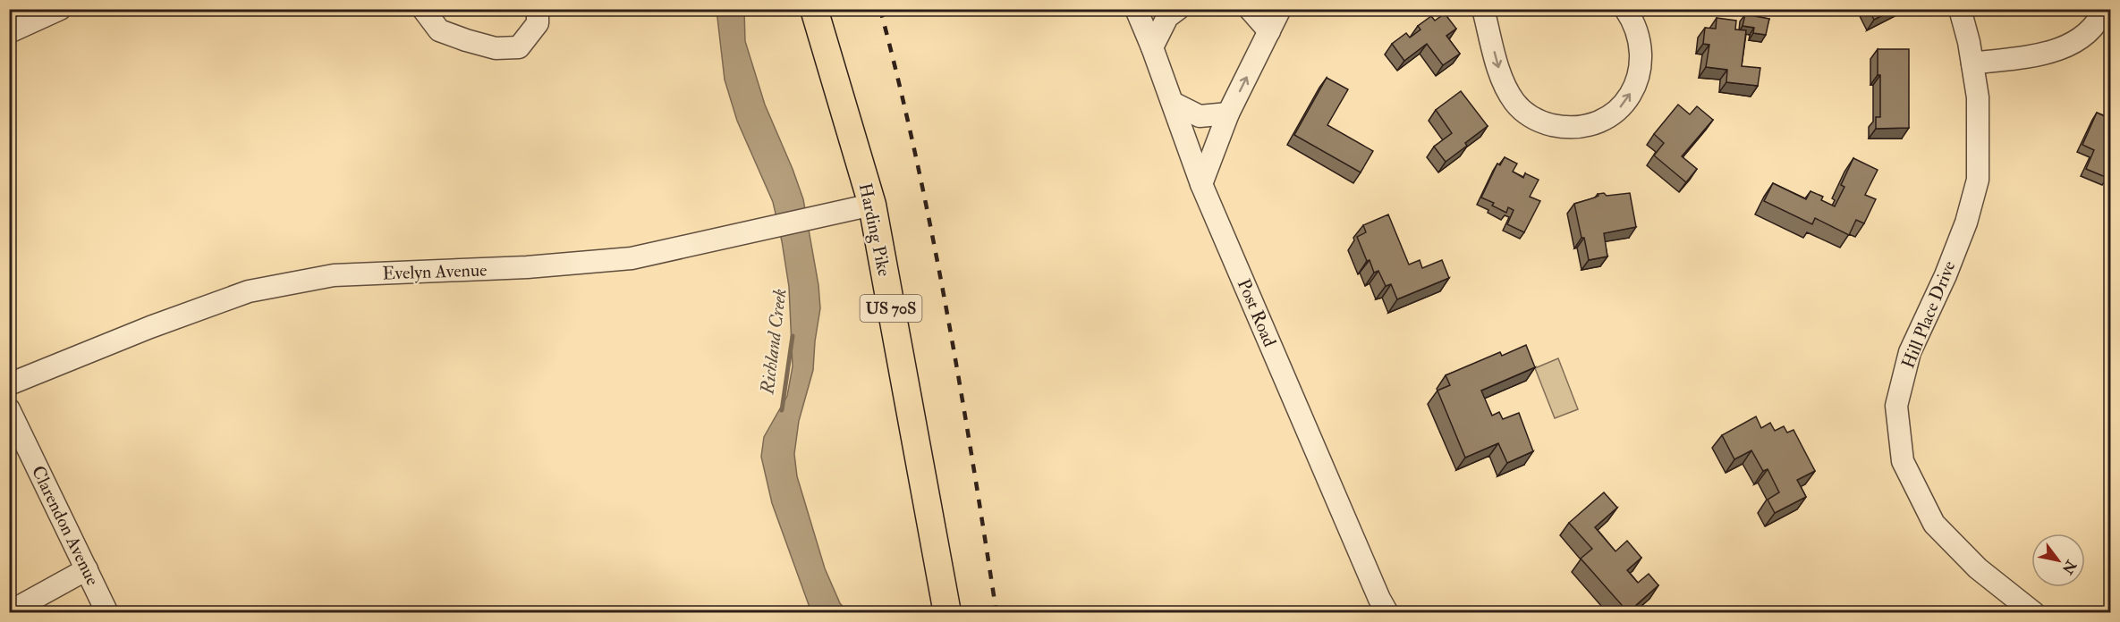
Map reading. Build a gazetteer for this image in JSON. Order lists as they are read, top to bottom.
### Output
{
  "streets": {
    "main road": ["Harding Pike", "US 70S"],
    "street": [
      "Evelyn Avenue",
      "Post Road",
      "Hill Place Drive",
      "Clarendon Avenue"
    ]
  },
  "crossings": [
    ["Harding Pike", "Evelyn Avenue"]
  ],
  "water": ["Richland Creek"],
  "north": "bottom right"
}
